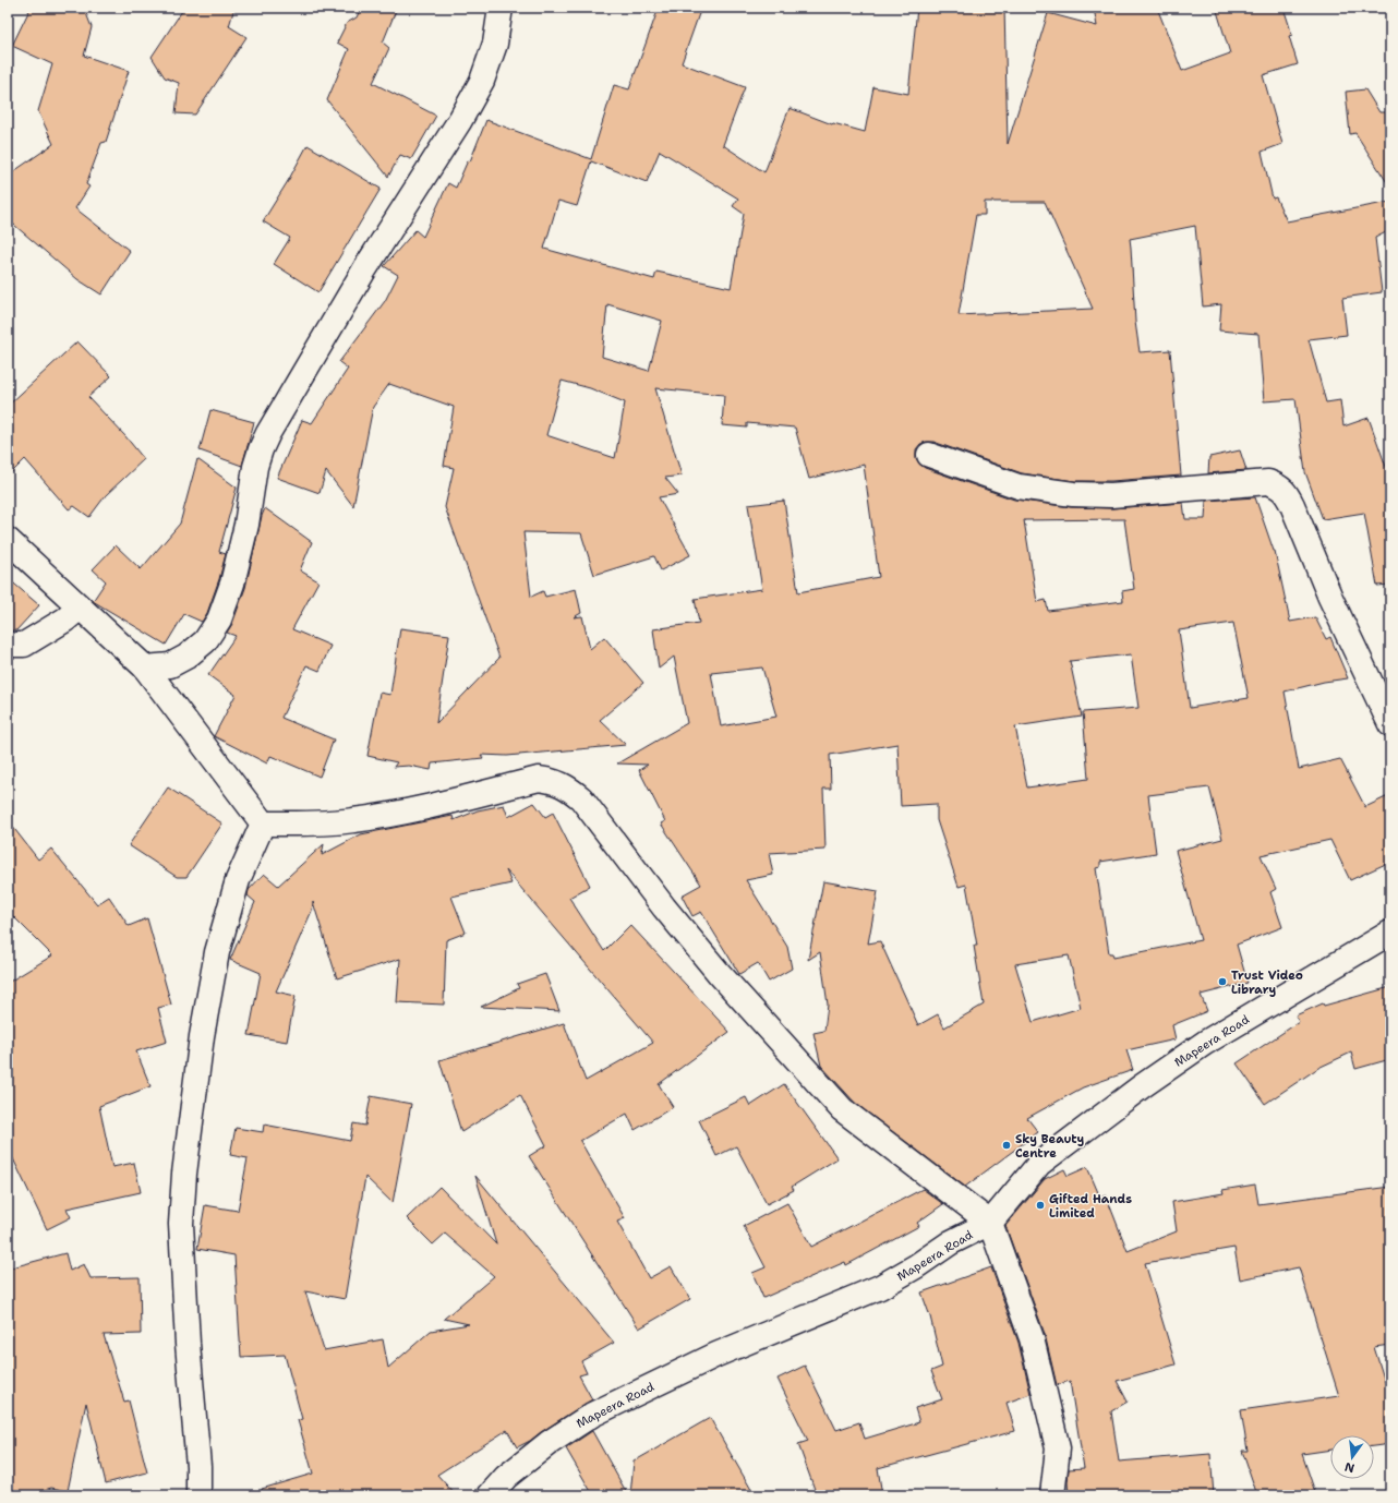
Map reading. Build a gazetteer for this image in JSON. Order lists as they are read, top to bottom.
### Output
{
  "streets": {
    "street": ["Mapeera Road"]
  },
  "places": ["Trust Video Library", "Sky Beauty Centre", "Gifted Hands Limited"],
  "north": "bottom"
}
